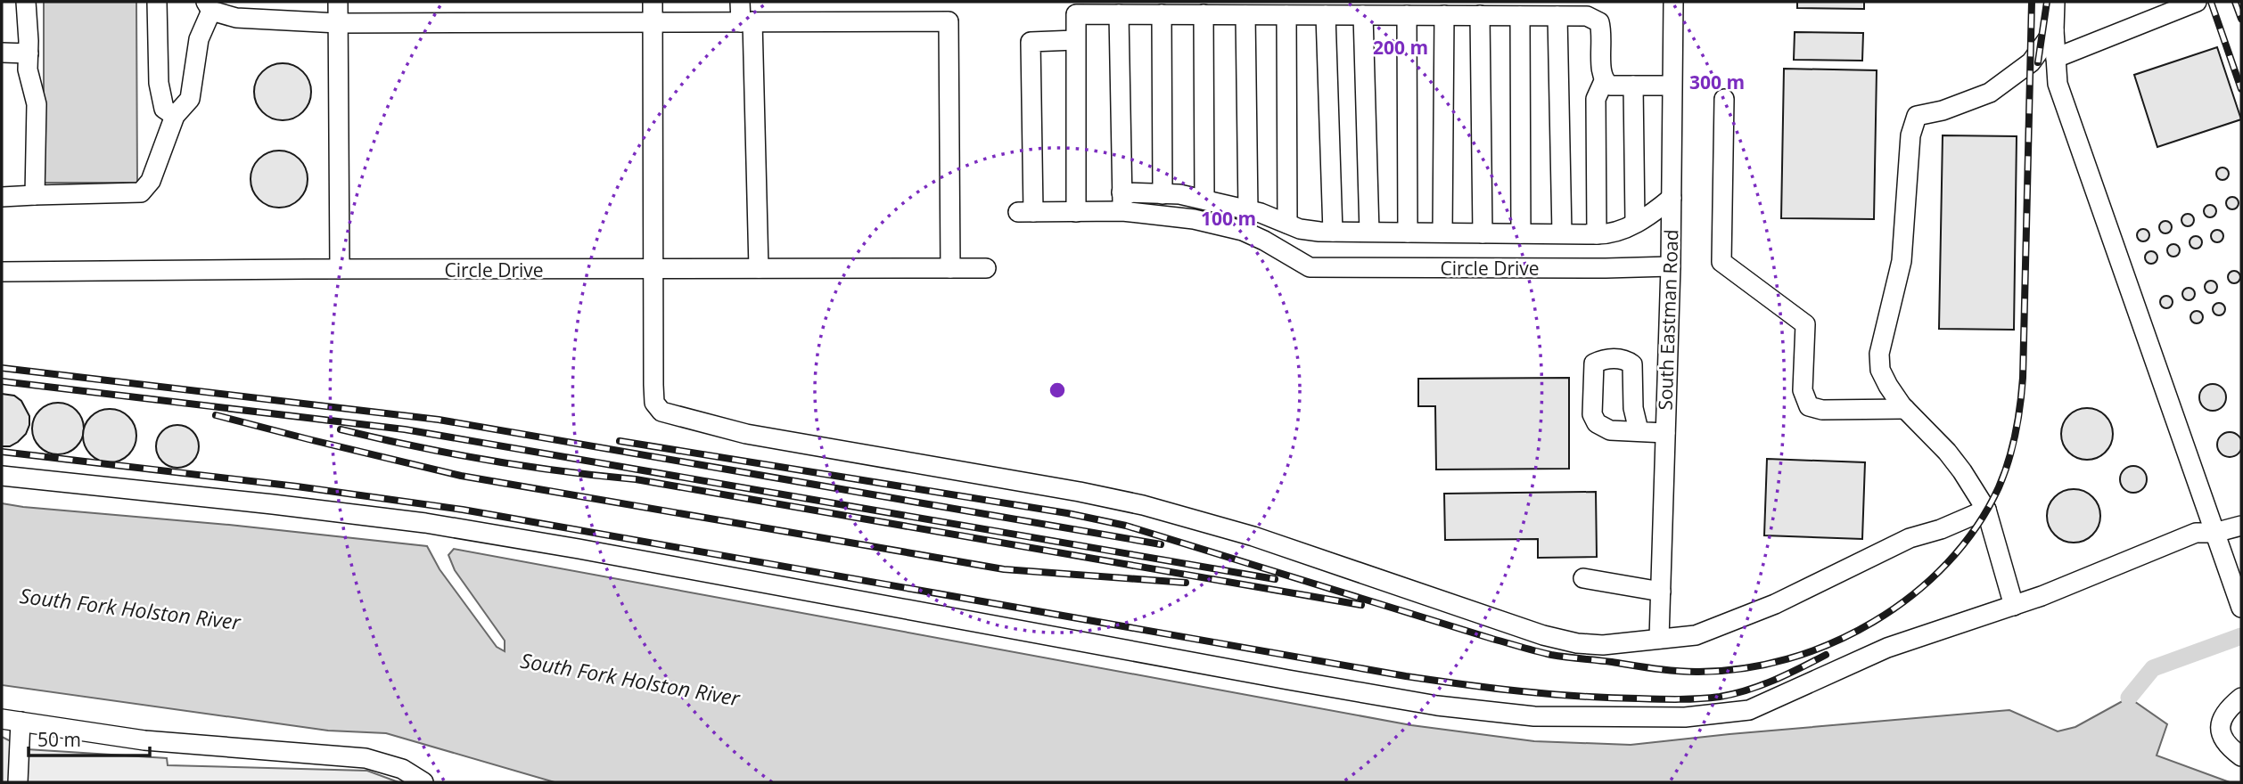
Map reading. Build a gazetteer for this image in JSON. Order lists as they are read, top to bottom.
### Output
{
  "streets": {
    "street": ["Circle Drive", "South Eastman Road"]
  },
  "crossings": [
    ["Circle Drive", "South Eastman Road"]
  ],
  "water": ["South Fork Holston River"],
  "scale_bar": "50 m",
  "rings": ["200 m", "300 m", "100 m"]
}
